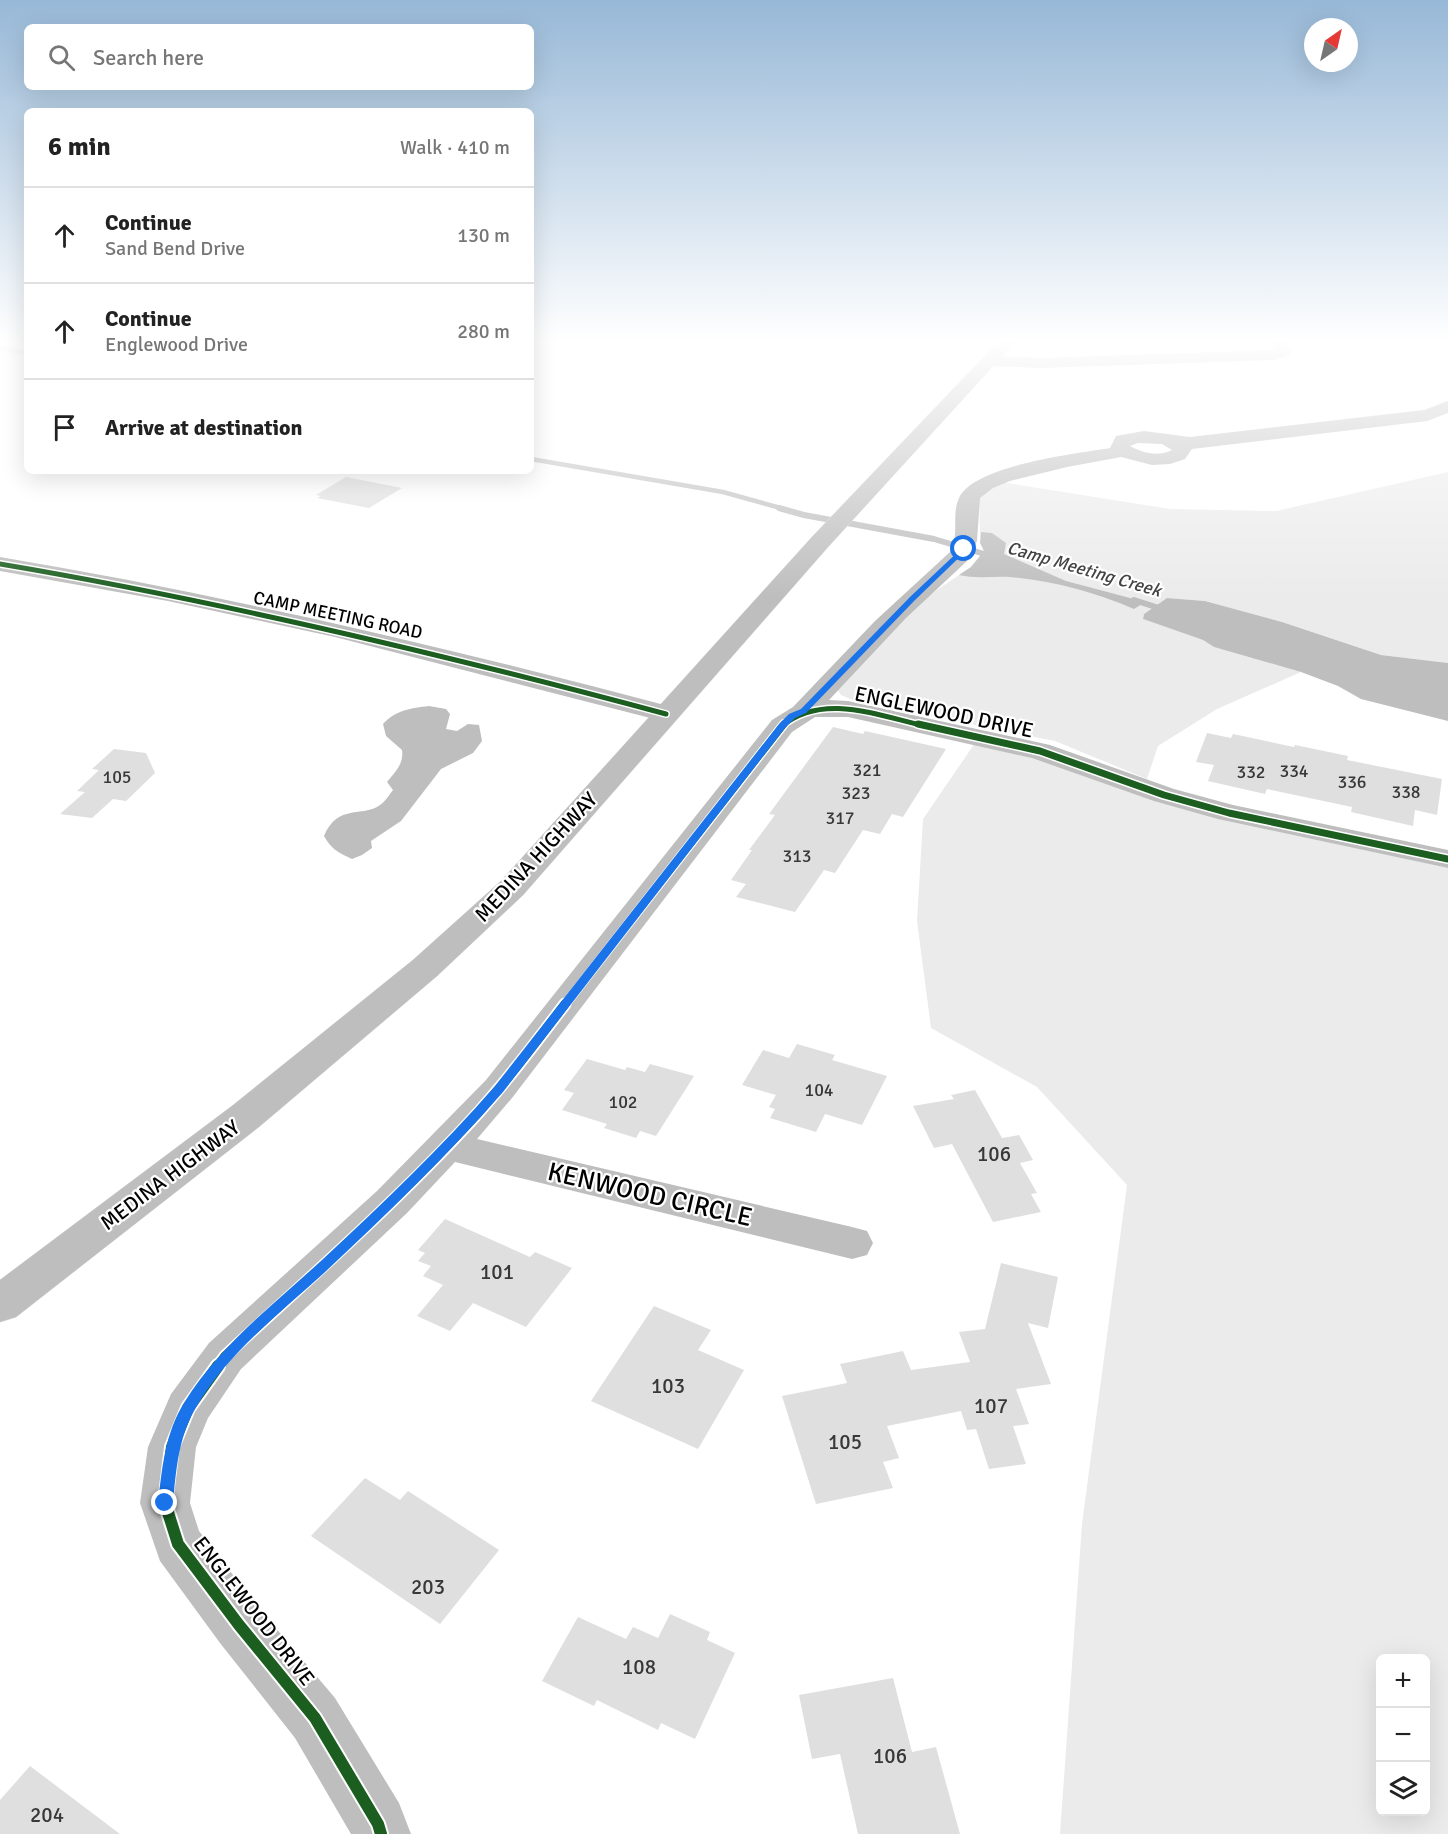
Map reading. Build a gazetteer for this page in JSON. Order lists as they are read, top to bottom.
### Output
{
  "streets": {
    "street": [
      "CAMP MEETING ROAD",
      "ENGLEWOOD DRIVE",
      "MEDINA HIGHWAY",
      "KENWOOD CIRCLE"
    ]
  },
  "crossings": [
    ["CAMP MEETING ROAD", "MEDINA HIGHWAY"],
    ["ENGLEWOOD DRIVE", "KENWOOD CIRCLE"]
  ],
  "water": ["Camp Meeting Creek"],
  "house_numbers": [
    "321",
    "334",
    "332",
    "105",
    "336",
    "338",
    "323",
    "317",
    "313",
    "104",
    "102",
    "106",
    "101",
    "103",
    "107",
    "105",
    "203",
    "108",
    "106",
    "204"
  ],
  "north": "top right",
  "page": {
    "search": "Search here",
    "heading": ["6 min", "Walk · 410 m"],
    "list": [
      ["Continue", "Sand Bend Drive", "130 m"],
      ["Continue", "Englewood Drive", "280 m"],
      "Arrive at destination"
    ],
    "map_buttons": ["+", "−"]
  }
}
